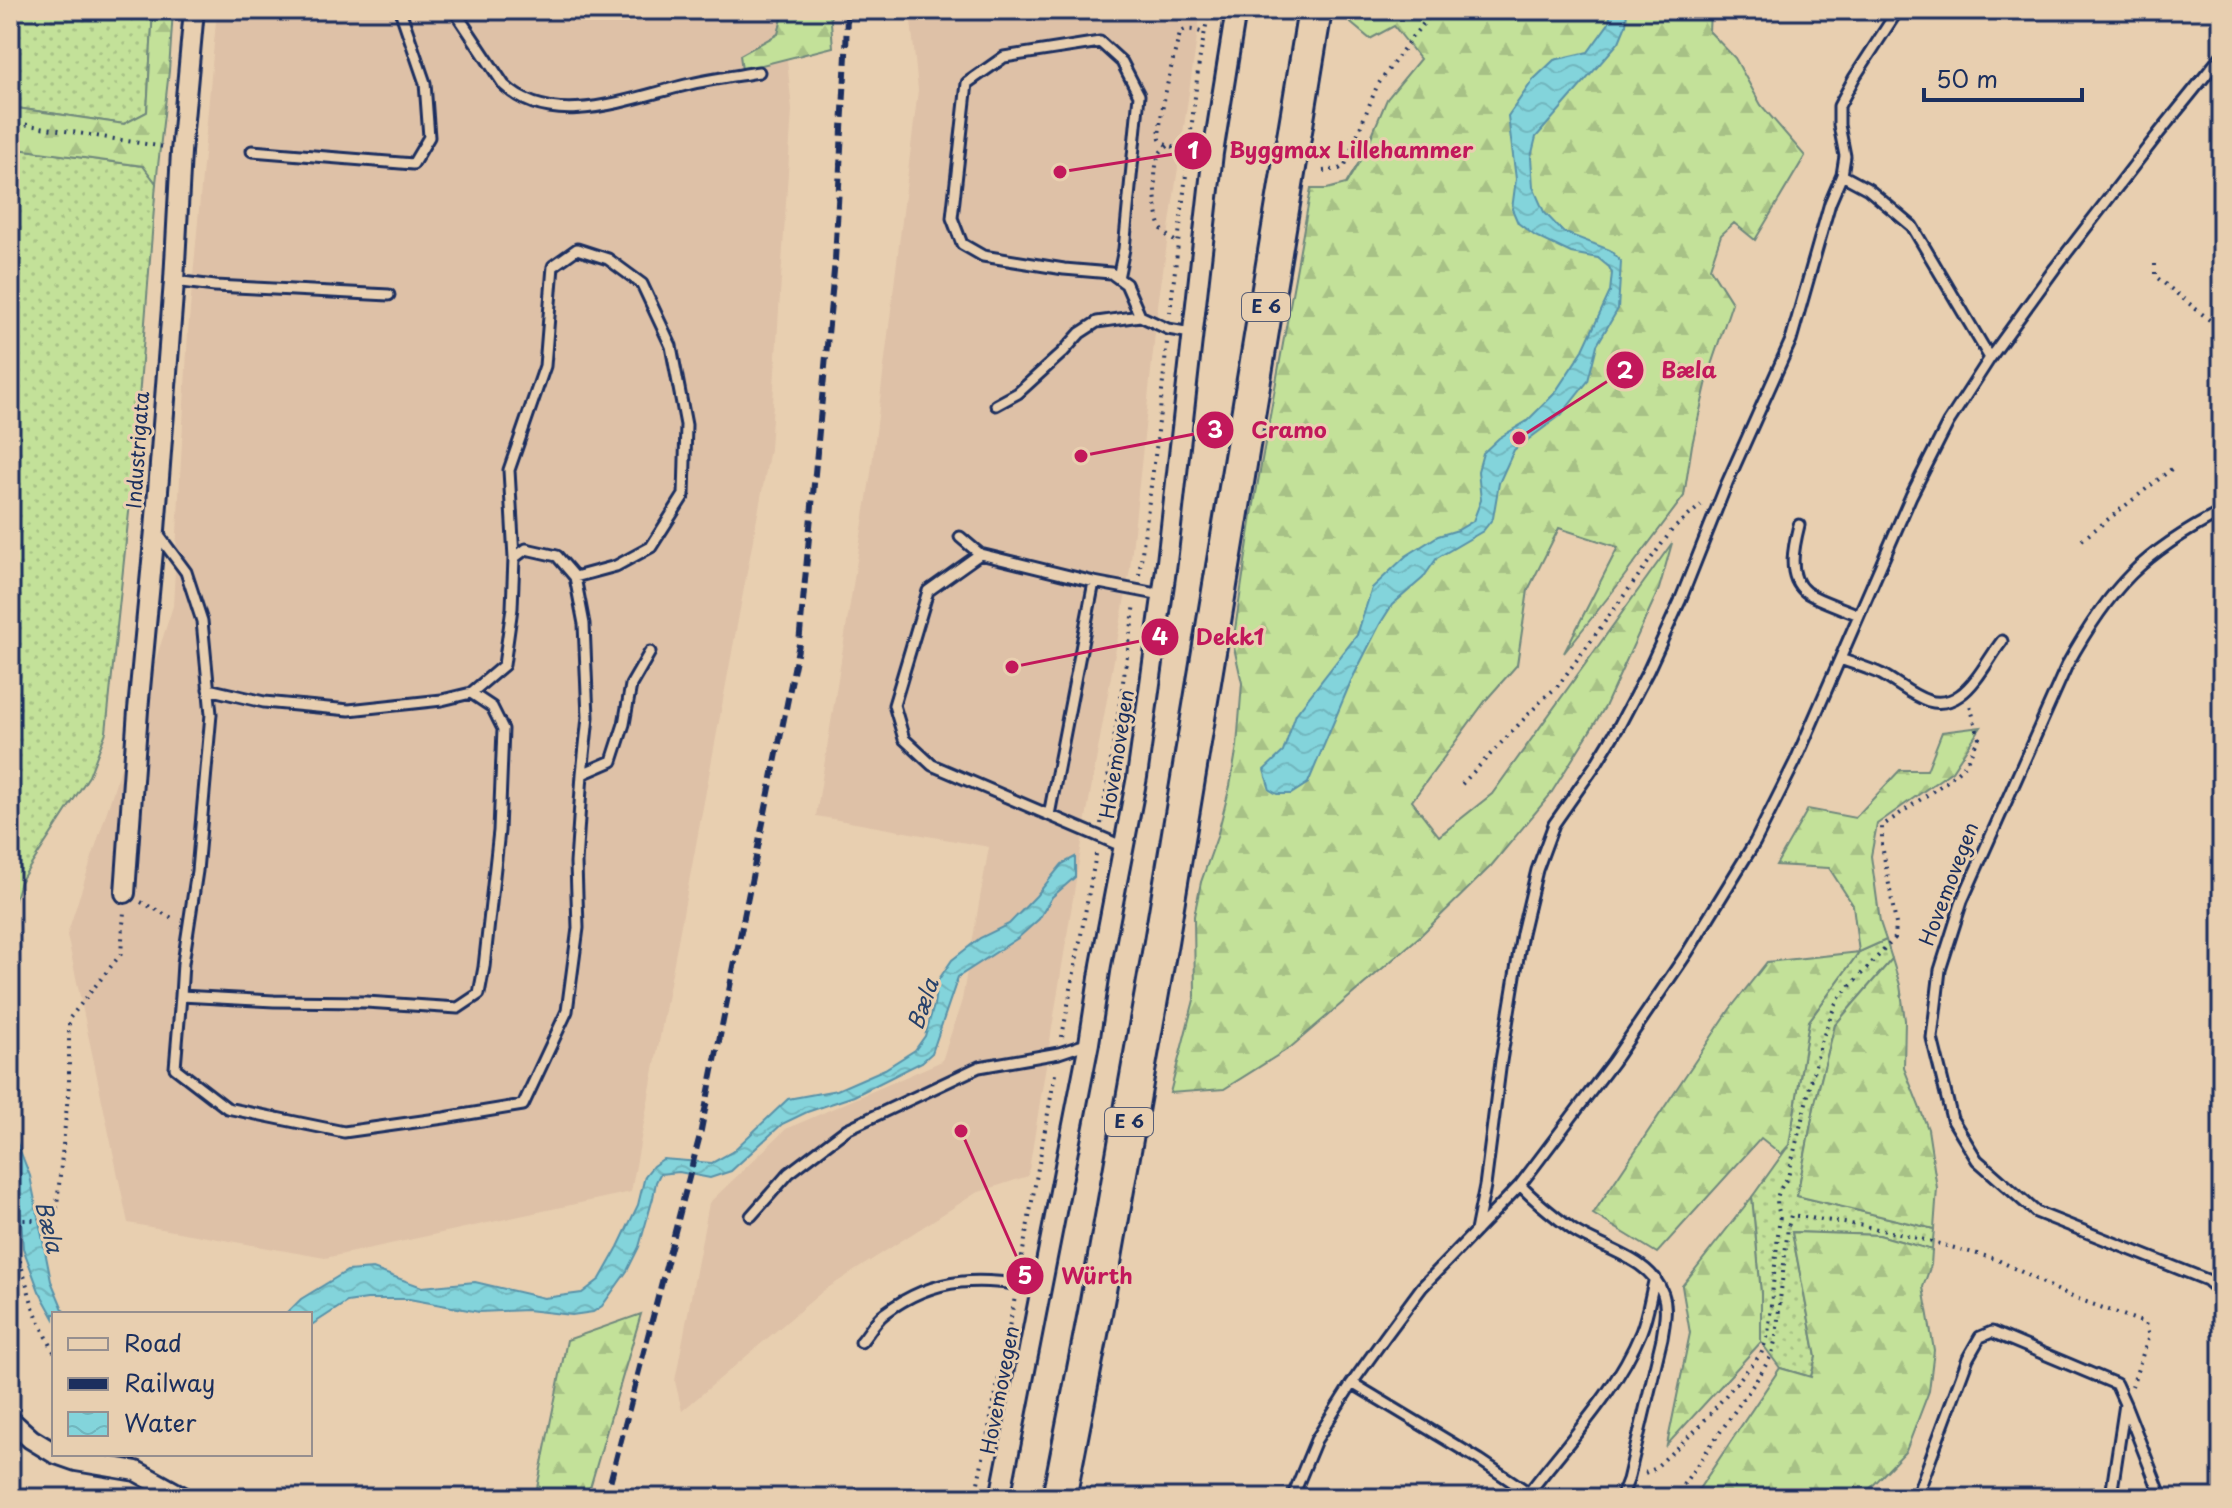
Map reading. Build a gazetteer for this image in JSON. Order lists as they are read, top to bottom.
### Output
{
  "streets": {
    "highway": ["E 6"],
    "street": ["Industrigata", "Hovemovegen"]
  },
  "water": ["Bæla"],
  "places": [
    "Byggmax Lillehammer",
    "Bæla",
    "Cramo",
    "Dekk1",
    "Würth"
  ],
  "legend": ["Road", "Railway", "Water"],
  "scale_bar": "50 m"
}
